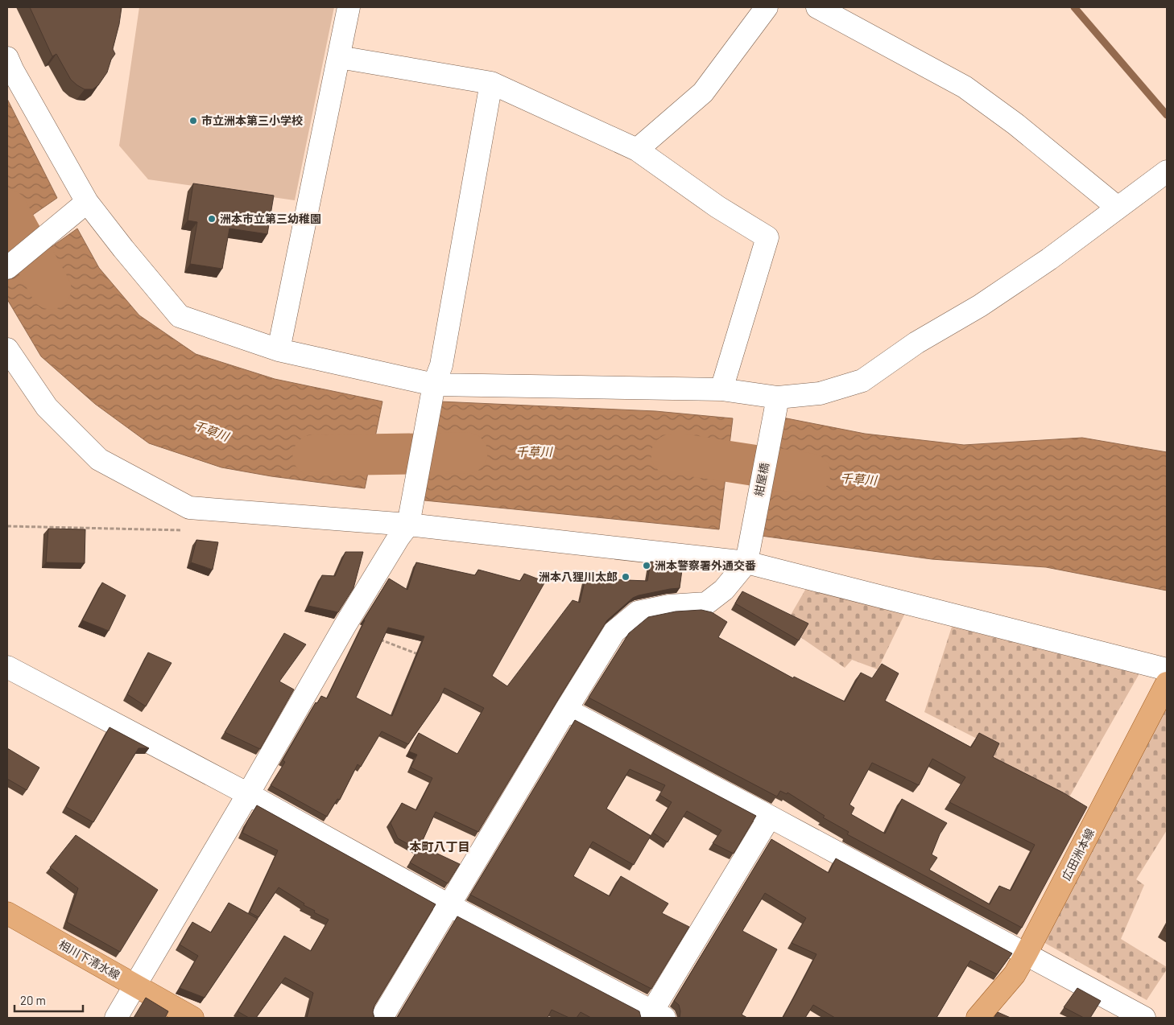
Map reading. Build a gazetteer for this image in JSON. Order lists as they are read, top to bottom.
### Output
{
  "streets": {
    "main road": ["広田洲本線", "相川下清水線"],
    "street": ["紺屋橋"]
  },
  "districts": ["本町八丁目"],
  "water": ["千草川"],
  "places": [
    "市立洲本第三小学校",
    "洲本市立第三幼稚園",
    "洲本警察署外通交番",
    "洲本八狸川太郎"
  ],
  "scale_bar": "20 m"
}
